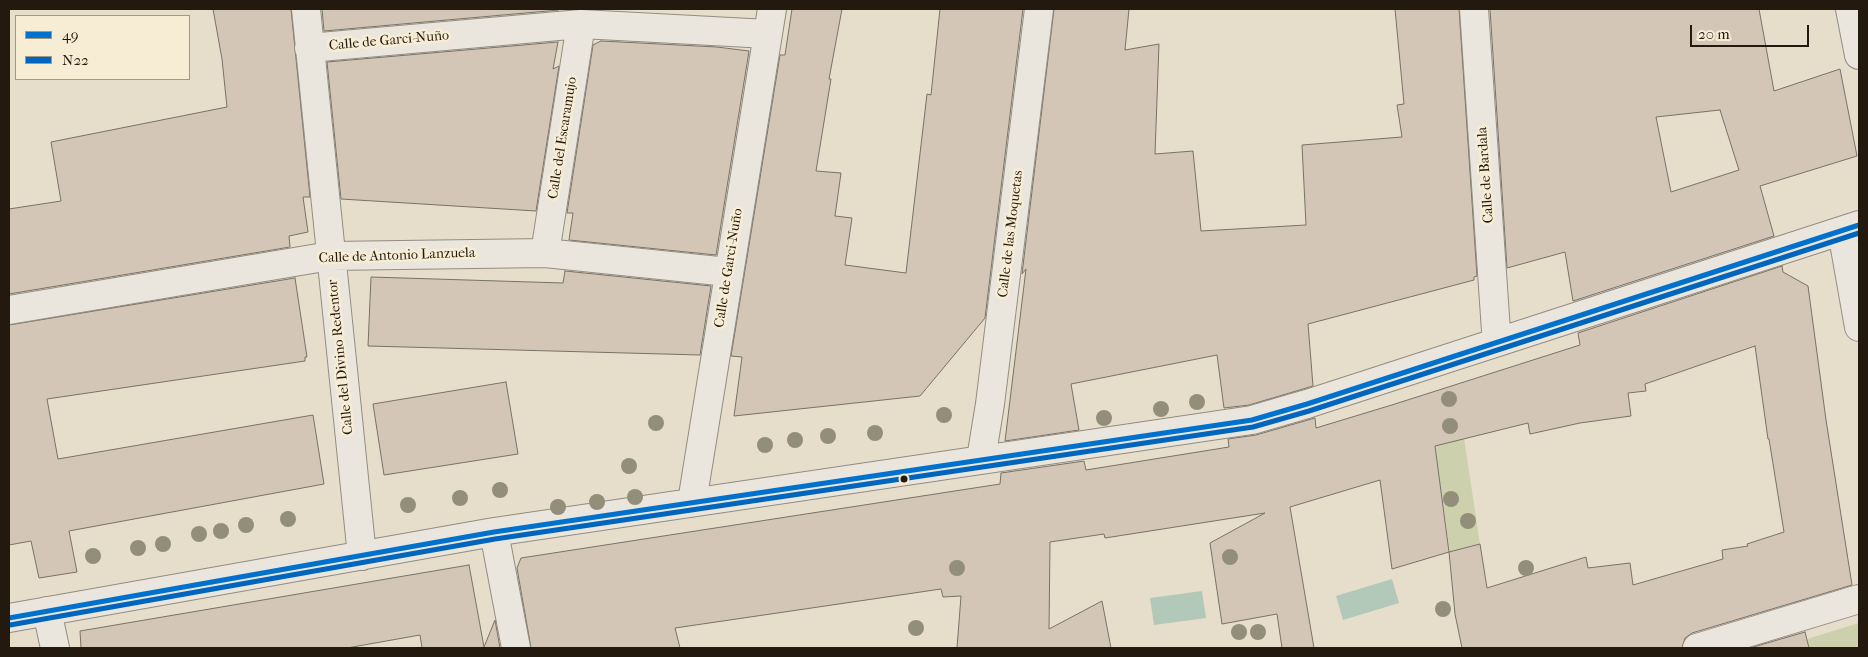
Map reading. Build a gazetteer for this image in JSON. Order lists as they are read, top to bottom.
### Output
{
  "streets": {
    "street": [
      "Calle de Garci-Nuño",
      "Calle del Escaramujo",
      "Calle de Bardala",
      "Calle de las Moquetas",
      "Calle de Antonio Lanzuela",
      "Calle del Divino Redentor"
    ]
  },
  "crossings": [
    ["Calle de Garci-Nuño", "Calle del Escaramujo"],
    ["Calle de Garci-Nuño", "Calle de Antonio Lanzuela"],
    ["Calle de Garci-Nuño", "Calle del Divino Redentor"],
    ["Calle del Escaramujo", "Calle de Antonio Lanzuela"],
    ["Calle de Antonio Lanzuela", "Calle del Divino Redentor"]
  ],
  "lines": ["transit line 49", "transit line N22"],
  "legend": ["49", "N22"],
  "scale_bar": "20 m"
}
